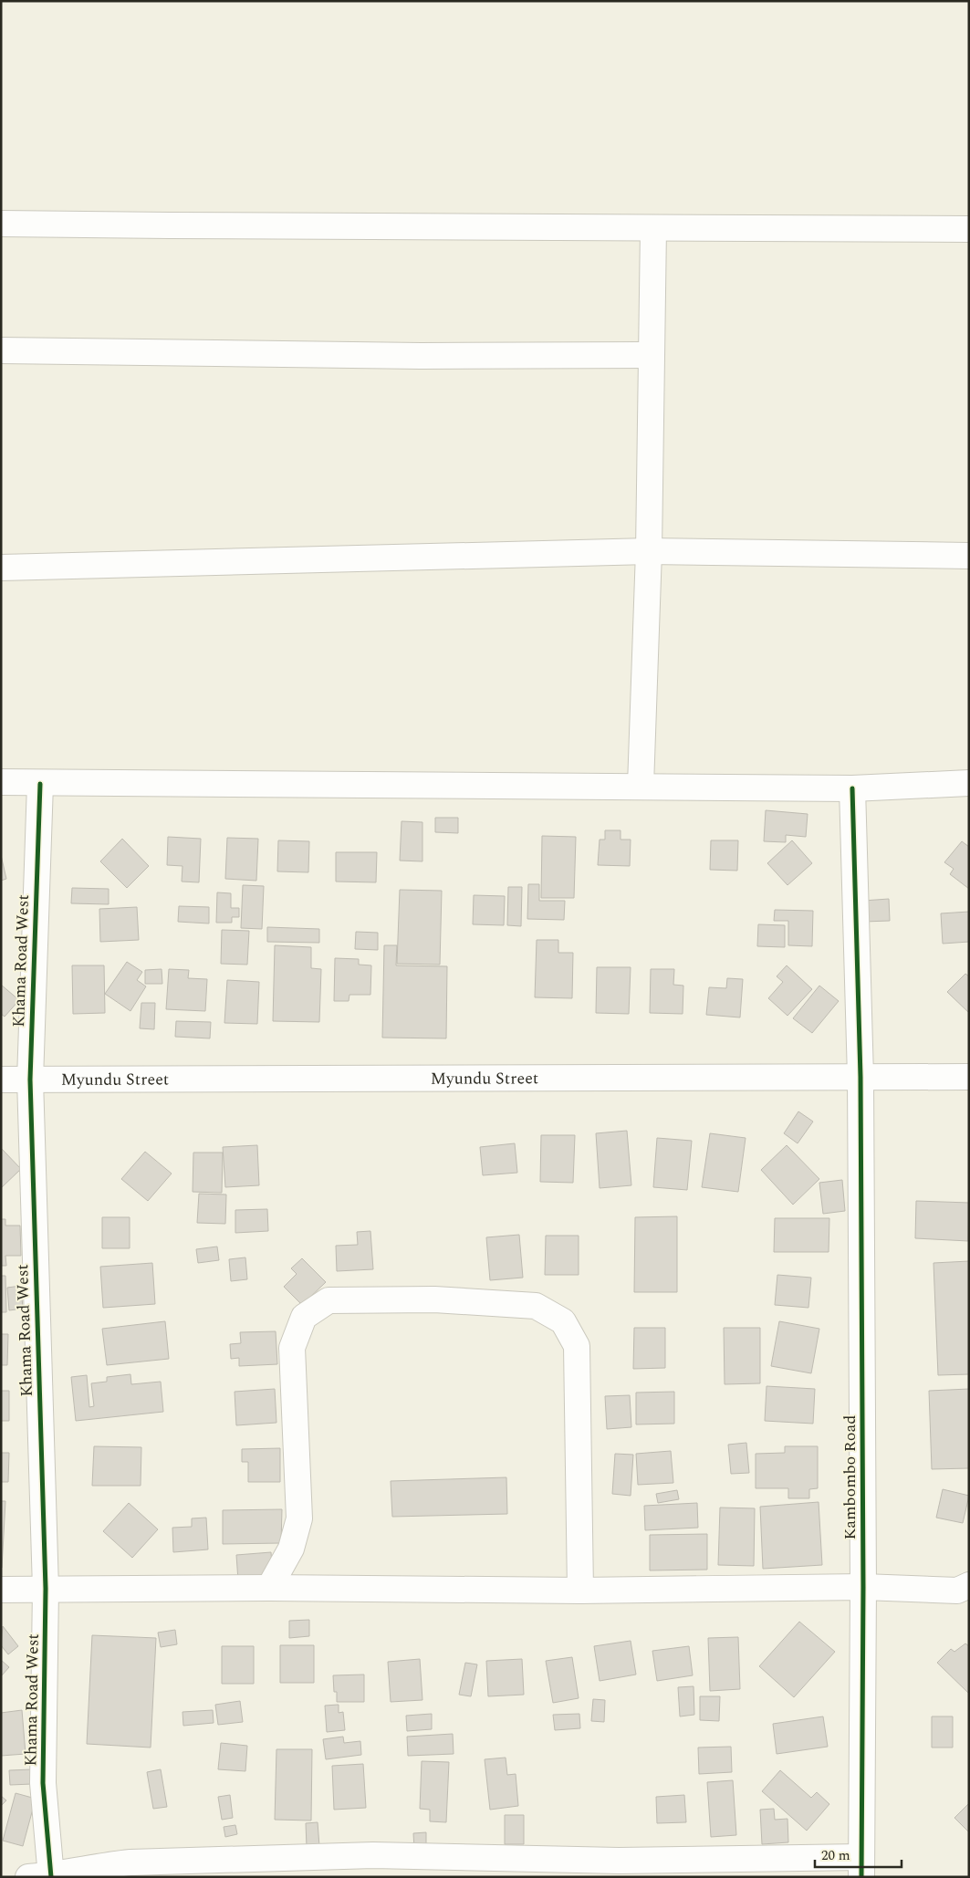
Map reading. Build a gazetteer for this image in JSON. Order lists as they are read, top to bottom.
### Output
{
  "streets": {
    "street": ["Khama Road West", "Myundu Street", "Kambombo Road"]
  },
  "crossings": [
    ["Khama Road West", "Myundu Street"],
    ["Myundu Street", "Kambombo Road"]
  ],
  "scale_bar": "20 m"
}
